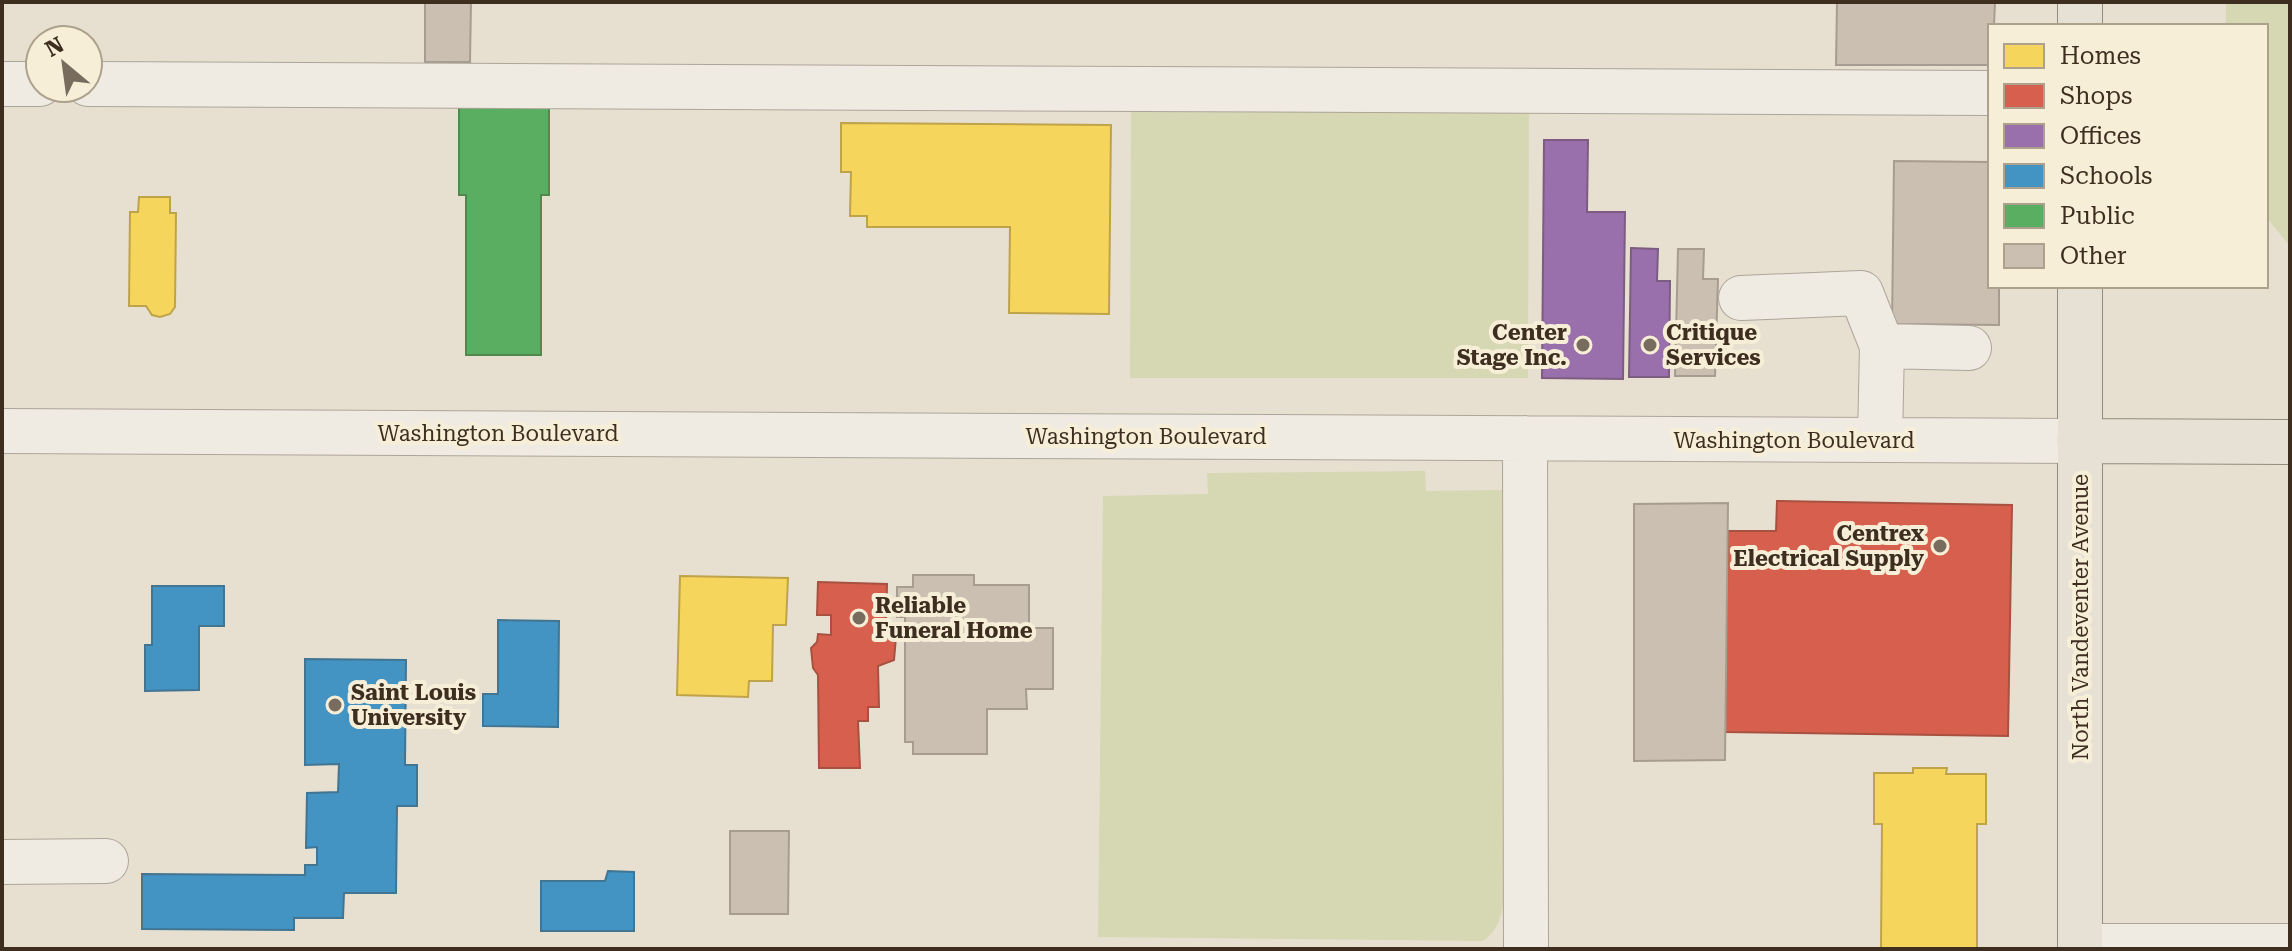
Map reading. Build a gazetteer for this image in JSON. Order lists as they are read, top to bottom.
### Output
{
  "streets": {
    "main road": ["Washington Boulevard", "North Vandeventer Avenue"]
  },
  "crossings": [
    ["Washington Boulevard", "North Vandeventer Avenue"]
  ],
  "places": [
    "Center Stage Inc.",
    "Critique Services",
    "Centrex Electrical Supply",
    "Reliable Funeral Home",
    "Saint Louis University"
  ],
  "legend": [
    "Homes",
    "Shops",
    "Offices",
    "Schools",
    "Public",
    "Other"
  ],
  "north": "top left"
}
